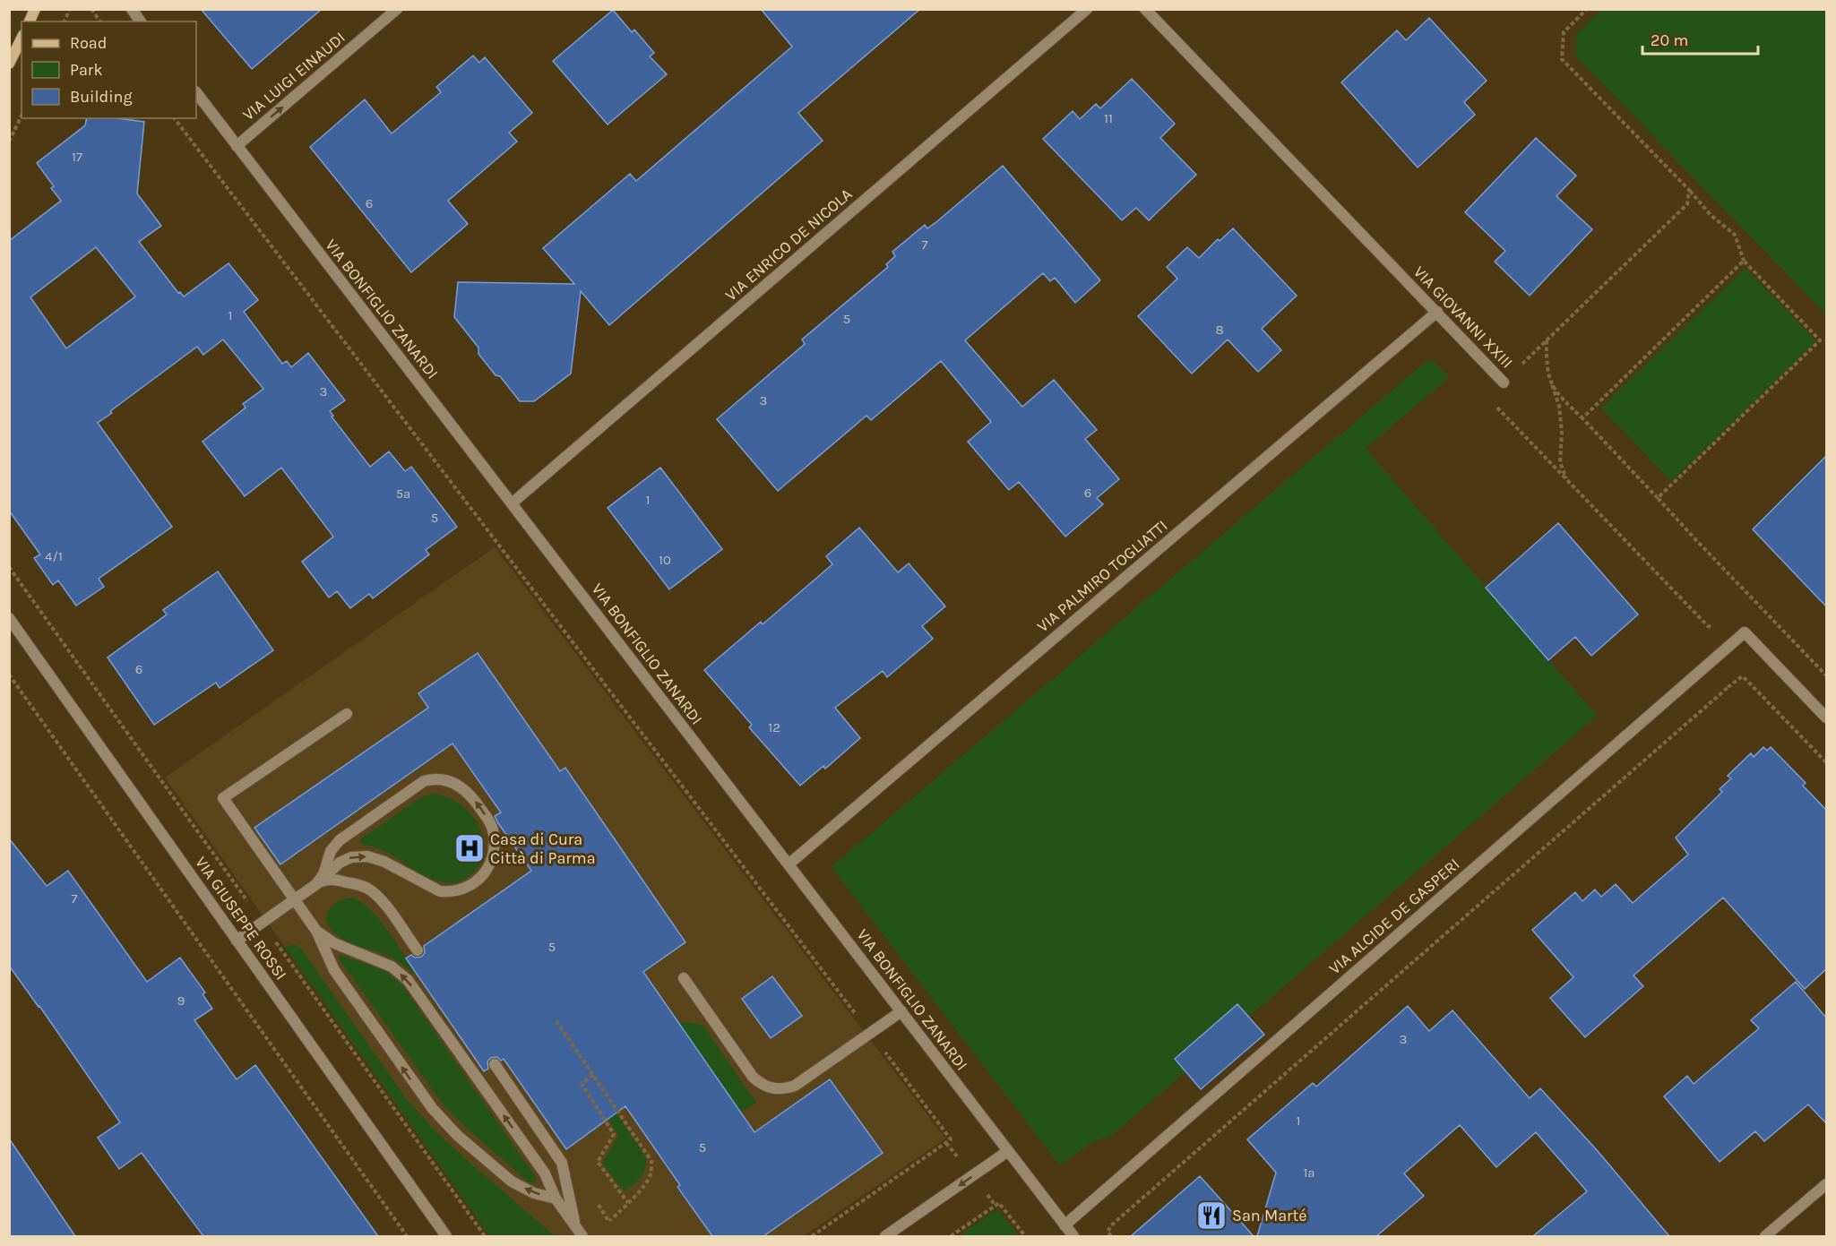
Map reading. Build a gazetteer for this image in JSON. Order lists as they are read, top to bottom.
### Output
{
  "streets": {
    "street": [
      "VIA LUIGI EINAUDI",
      "VIA ENRICO DE NICOLA",
      "VIA BONFIGLIO ZANARDI",
      "VIA GIOVANNI XXIII",
      "VIA PALMIRO TOGLIATTI",
      "VIA ALCIDE DE GASPERI",
      "VIA GIUSEPPE ROSSI"
    ]
  },
  "crossings": [
    ["VIA LUIGI EINAUDI", "VIA BONFIGLIO ZANARDI"],
    ["VIA ENRICO DE NICOLA", "VIA BONFIGLIO ZANARDI"],
    ["VIA BONFIGLIO ZANARDI", "VIA PALMIRO TOGLIATTI"],
    ["VIA BONFIGLIO ZANARDI", "VIA ALCIDE DE GASPERI"],
    ["VIA GIOVANNI XXIII", "VIA PALMIRO TOGLIATTI"]
  ],
  "one_way": ["VIA LUIGI EINAUDI"],
  "places": {
    "hospital": ["Casa di Cura Città di Parma"],
    "restaurant": ["San Marté"]
  },
  "house_numbers": [
    "11",
    "17",
    "6",
    "7",
    "1",
    "5",
    "8",
    "3",
    "3",
    "6",
    "5a",
    "1",
    "5",
    "4/1",
    "10",
    "6",
    "12",
    "7",
    "5",
    "9",
    "3",
    "1",
    "5",
    "1a"
  ],
  "legend": ["Road", "Park", "Building"],
  "scale_bar": "20 m"
}
